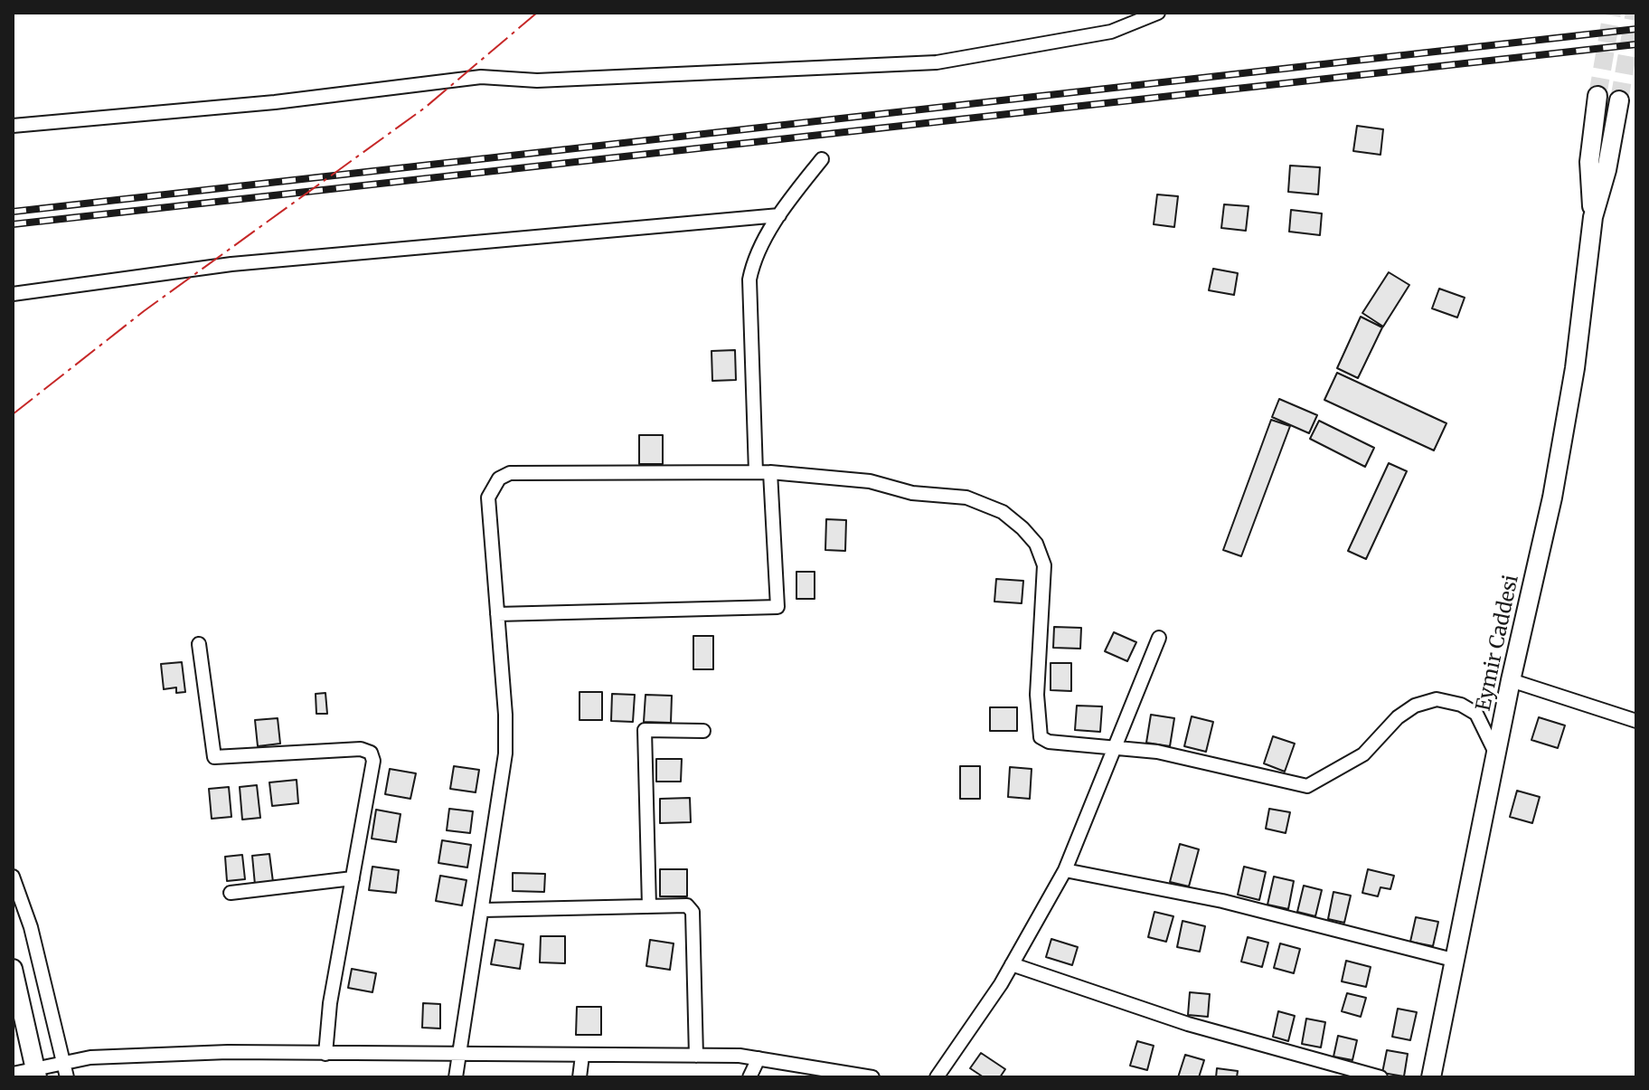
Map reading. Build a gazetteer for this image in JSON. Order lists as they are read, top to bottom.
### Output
{
  "streets": {
    "main road": ["Eymir Caddesi"]
  }
}
